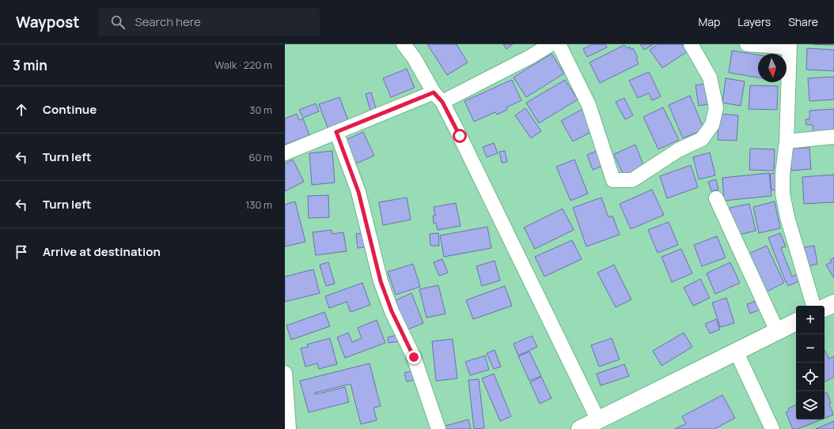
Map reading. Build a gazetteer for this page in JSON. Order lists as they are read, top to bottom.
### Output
{
  "north": "bottom",
  "page": {
    "header": "Waypost",
    "search": "Search here",
    "nav": ["Map", "Layers", "Share"],
    "heading": ["3 min", "Walk · 220 m"],
    "list": [
      ["Continue", "30 m"],
      ["Turn left", "60 m"],
      ["Turn left", "130 m"],
      "Arrive at destination"
    ],
    "map_buttons": ["+", "−"]
  }
}
